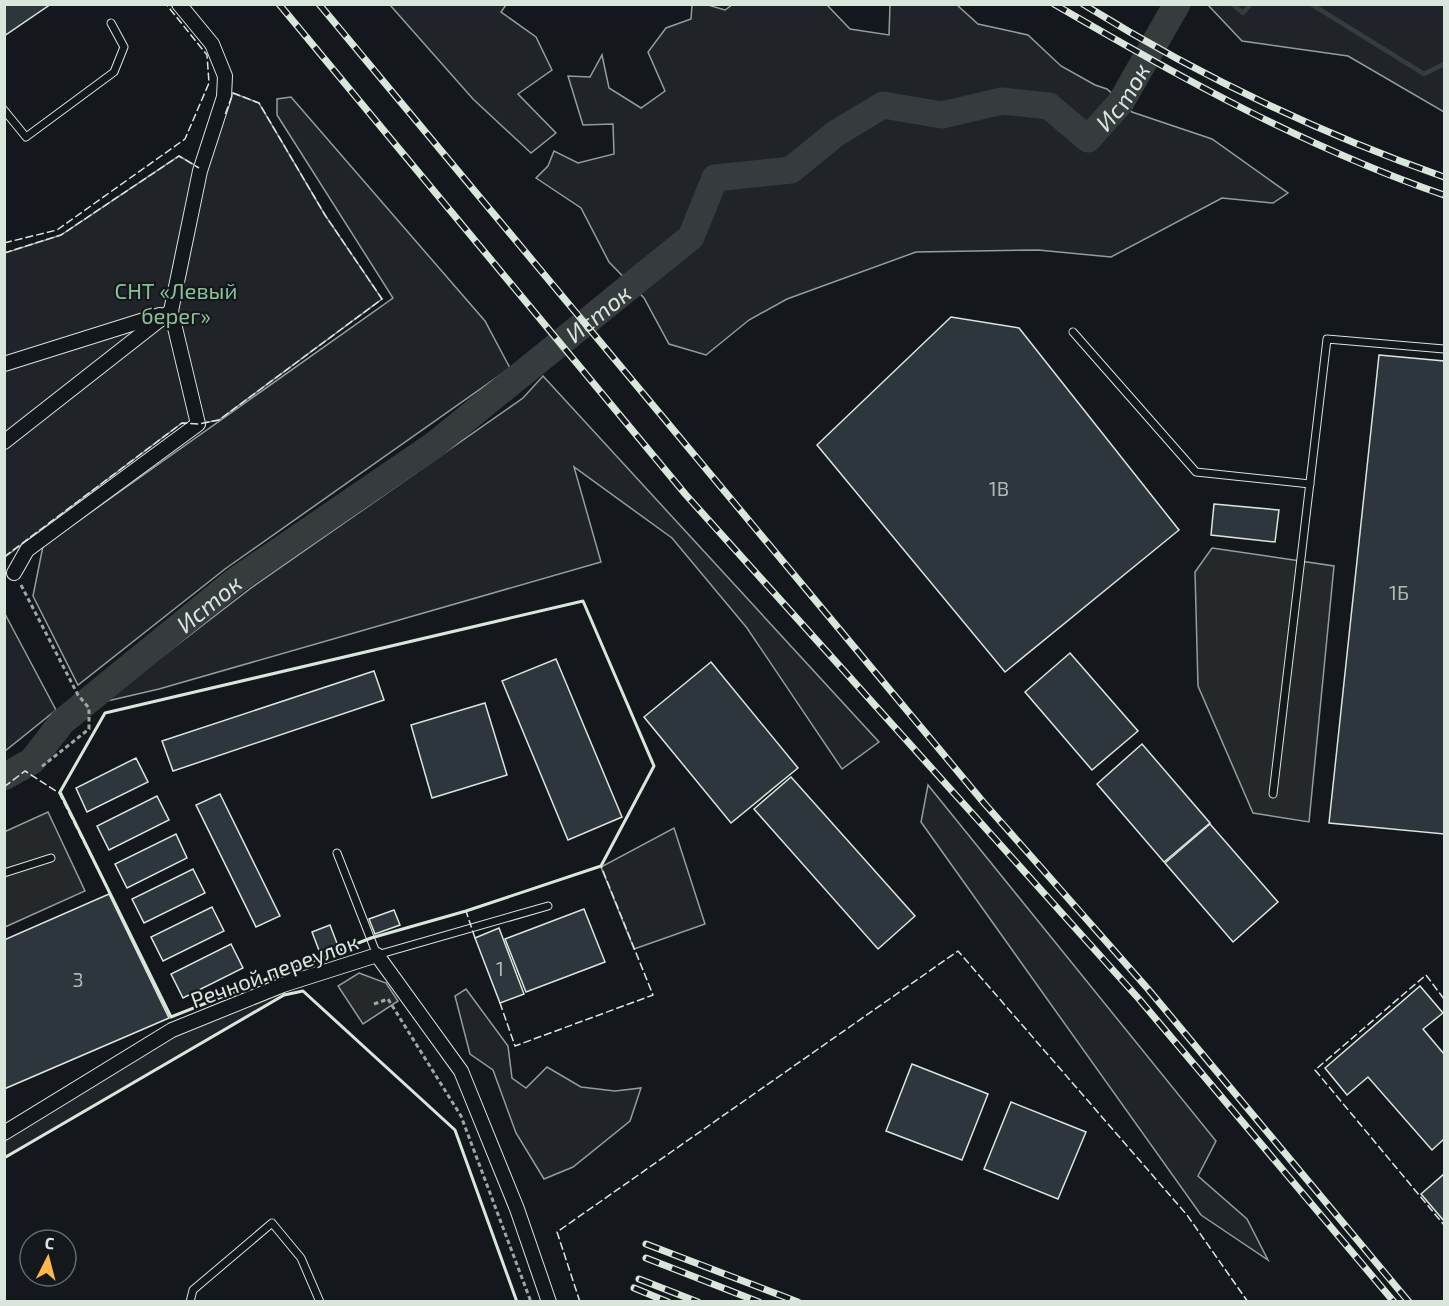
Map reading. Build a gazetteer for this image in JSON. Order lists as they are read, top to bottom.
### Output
{
  "streets": {
    "street": ["Речной переулок"]
  },
  "water": ["Исток"],
  "parks": ["СНТ «Левый берег»"],
  "house_numbers": [
    "1В",
    "1Б",
    "1",
    "3"
  ],
  "north": "top"
}
